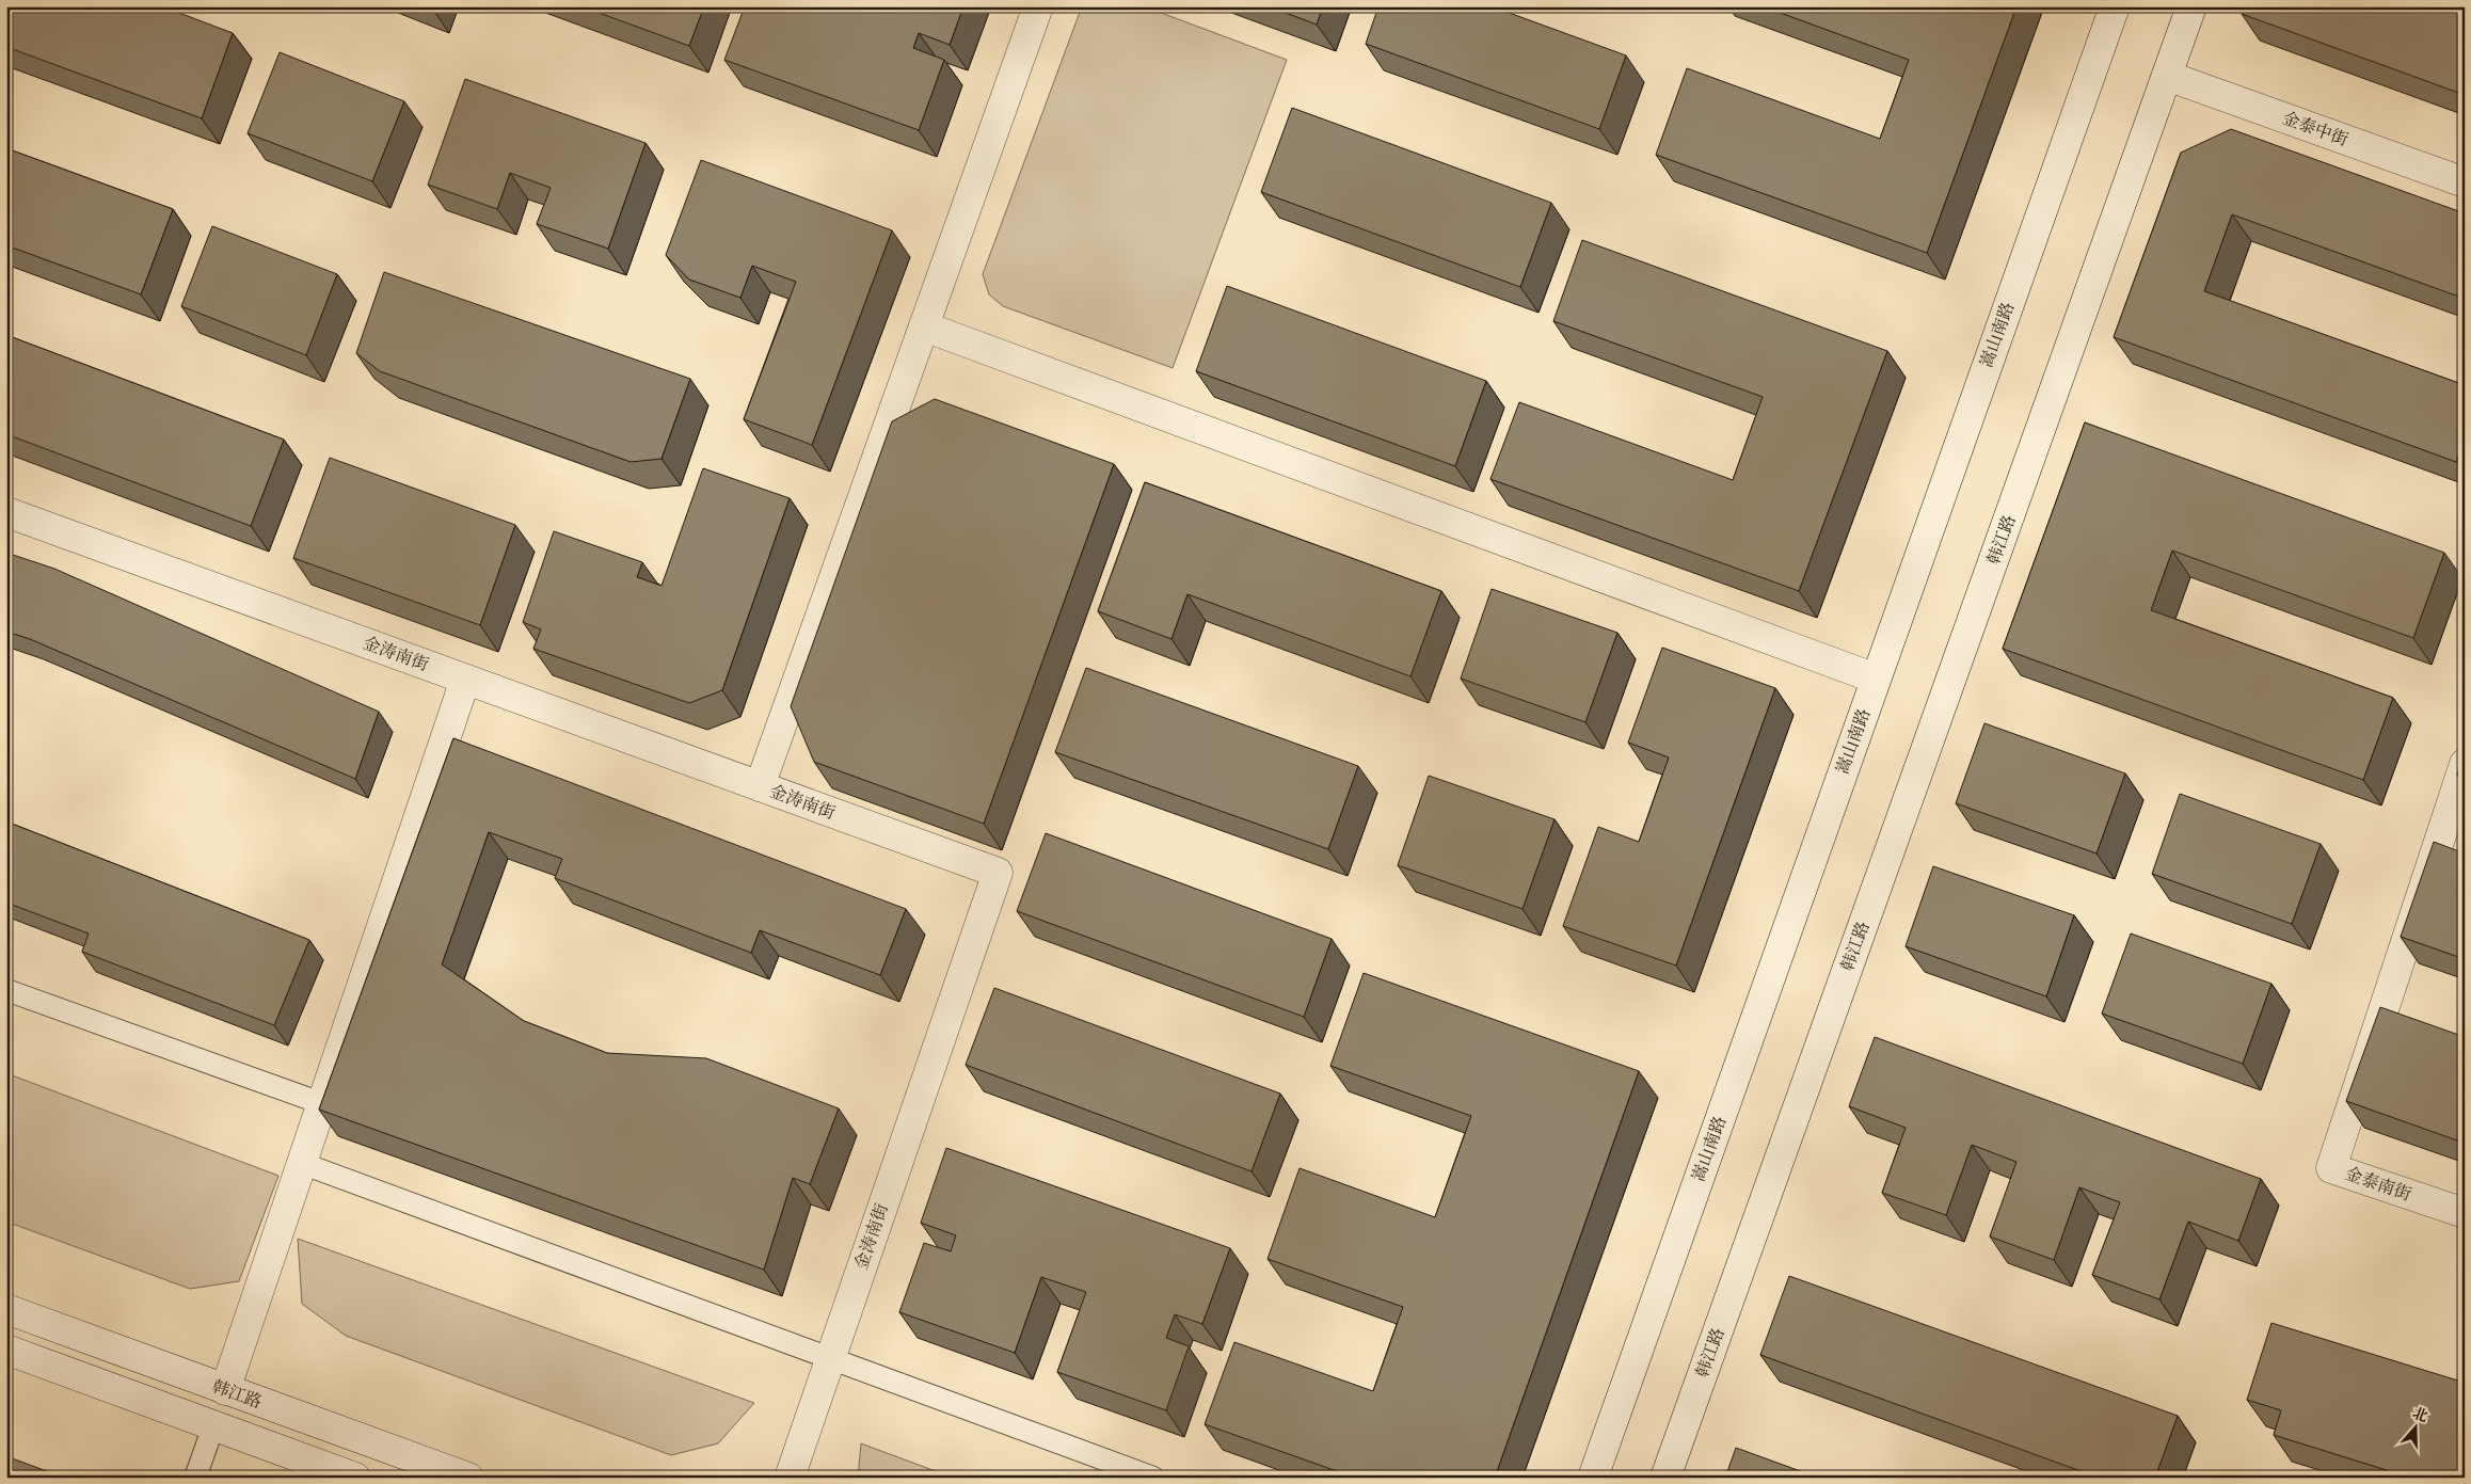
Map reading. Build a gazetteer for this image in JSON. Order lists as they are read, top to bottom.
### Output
{
  "streets": {
    "street": [
      "金泰中街",
      "嵩山南路",
      "韩江路",
      "金涛南街",
      "金泰南街"
    ]
  },
  "crossings": [
    ["金泰中街", "韩江路"]
  ],
  "north": "top"
}
